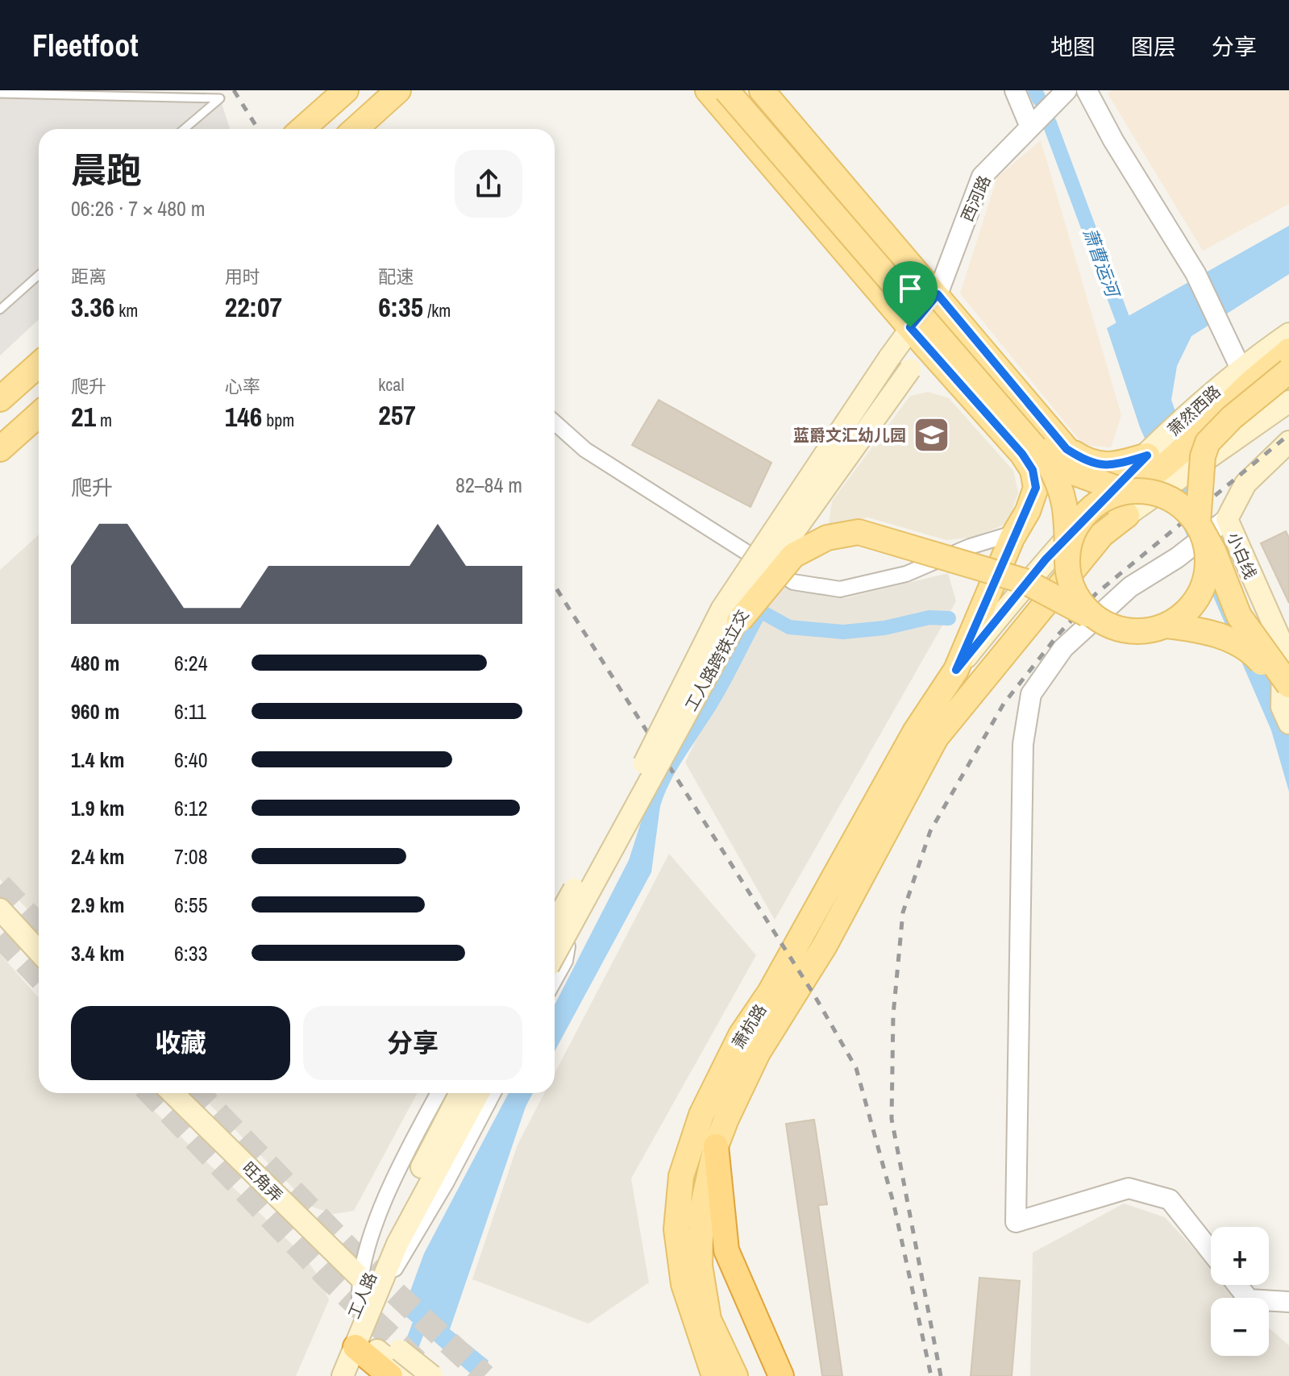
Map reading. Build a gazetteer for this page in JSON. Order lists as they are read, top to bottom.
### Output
{
  "streets": {
    "main road": [
      "萧然西路",
      "小白线",
      "工人路跨铁立交",
      "萧杭路",
      "旺角弄",
      "工人路"
    ],
    "street": ["西河路"]
  },
  "crossings": [
    ["萧然西路", "萧杭路"]
  ],
  "water": ["萧曹运河"],
  "places": {
    "school or university": ["蓝爵文汇幼儿园"]
  },
  "page": {
    "header": "Fleetfoot",
    "nav": ["地图", "图层", "分享"],
    "heading": ["晨跑", "06:26 · 7 × 480 m"],
    "stats": [
      ["距离", "3.36 km"],
      ["用时", "22:07"],
      ["配速", "6:35 /km"],
      ["爬升", "21 m"],
      ["心率", "146 bpm"],
      ["kcal", "257"]
    ],
    "chart": ["爬升", "82–84 m"],
    "list": [
      {
        "name": "480 m",
        "note": "6:24"
      },
      {
        "name": "960 m",
        "note": "6:11"
      },
      {
        "name": "1.4 km",
        "note": "6:40"
      },
      {
        "name": "1.9 km",
        "note": "6:12"
      },
      {
        "name": "2.4 km",
        "note": "7:08"
      },
      {
        "name": "2.9 km",
        "note": "6:55"
      },
      {
        "name": "3.4 km",
        "note": "6:33"
      }
    ],
    "buttons": ["收藏", "分享"],
    "map_buttons": ["+", "−"]
  }
}
